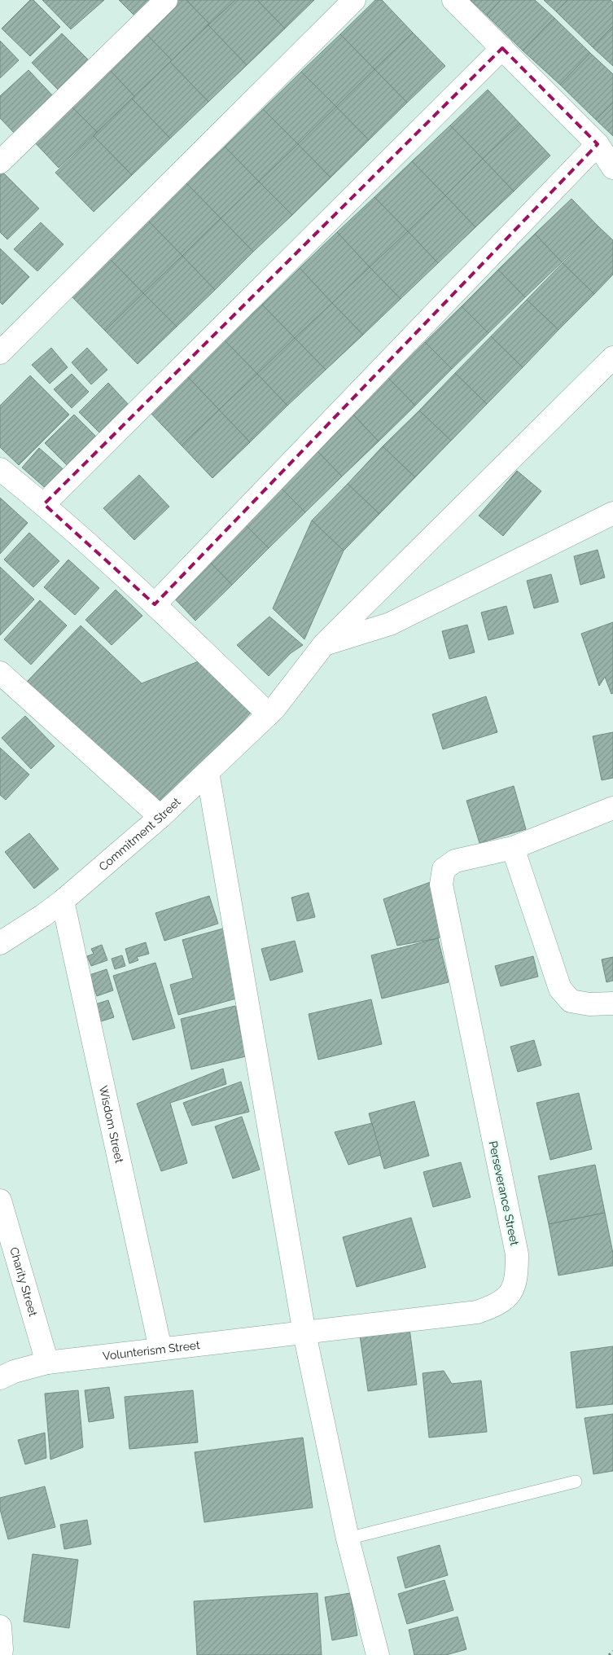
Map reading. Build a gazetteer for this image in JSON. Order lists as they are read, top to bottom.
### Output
{
  "streets": {
    "street": [
      "Commitment Street",
      "Wisdom Street",
      "Perseverance Street",
      "Charity Street",
      "Volunterism Street"
    ]
  },
  "crossings": [
    ["Commitment Street", "Wisdom Street"],
    ["Wisdom Street", "Volunterism Street"],
    ["Perseverance Street", "Volunterism Street"],
    ["Charity Street", "Volunterism Street"]
  ]
}
